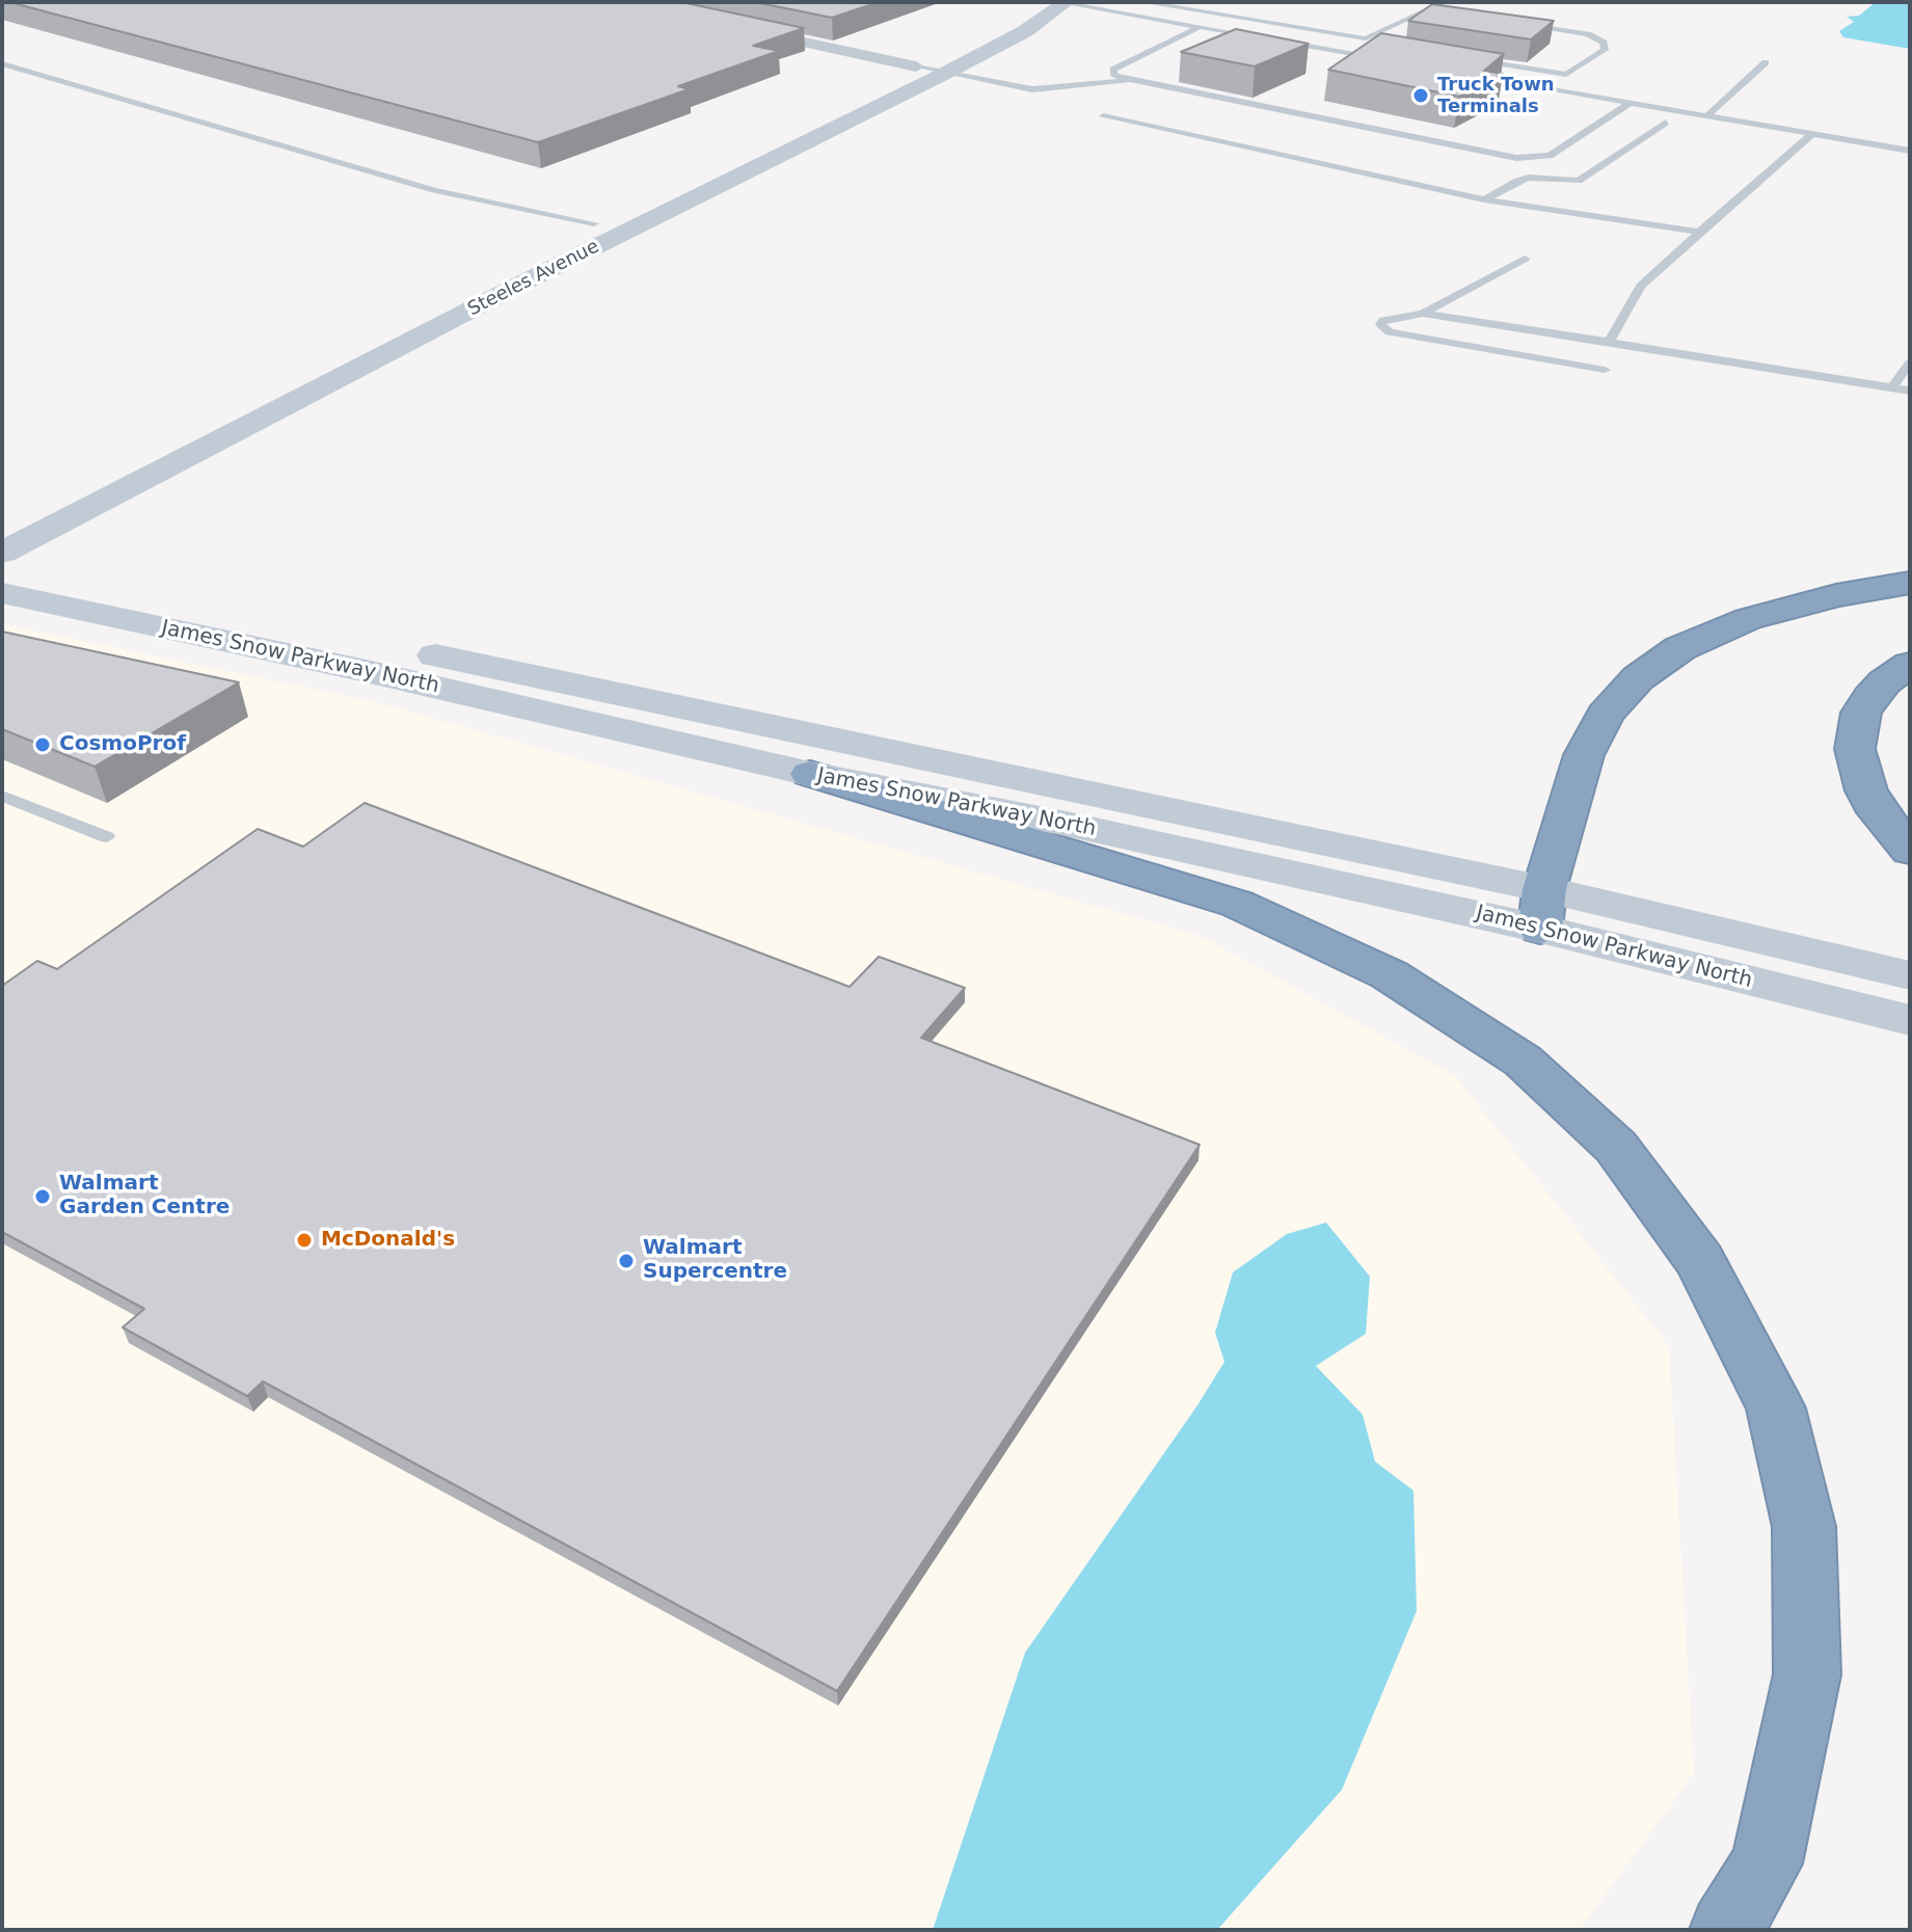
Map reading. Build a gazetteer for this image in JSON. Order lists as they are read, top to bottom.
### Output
{
  "streets": {
    "main road": ["Steeles Avenue", "James Snow Parkway North"]
  },
  "places": [
    "Truck Town Terminals",
    "CosmoProf",
    "Walmart Garden Centre",
    "McDonald's",
    "Walmart Supercentre"
  ]
}
